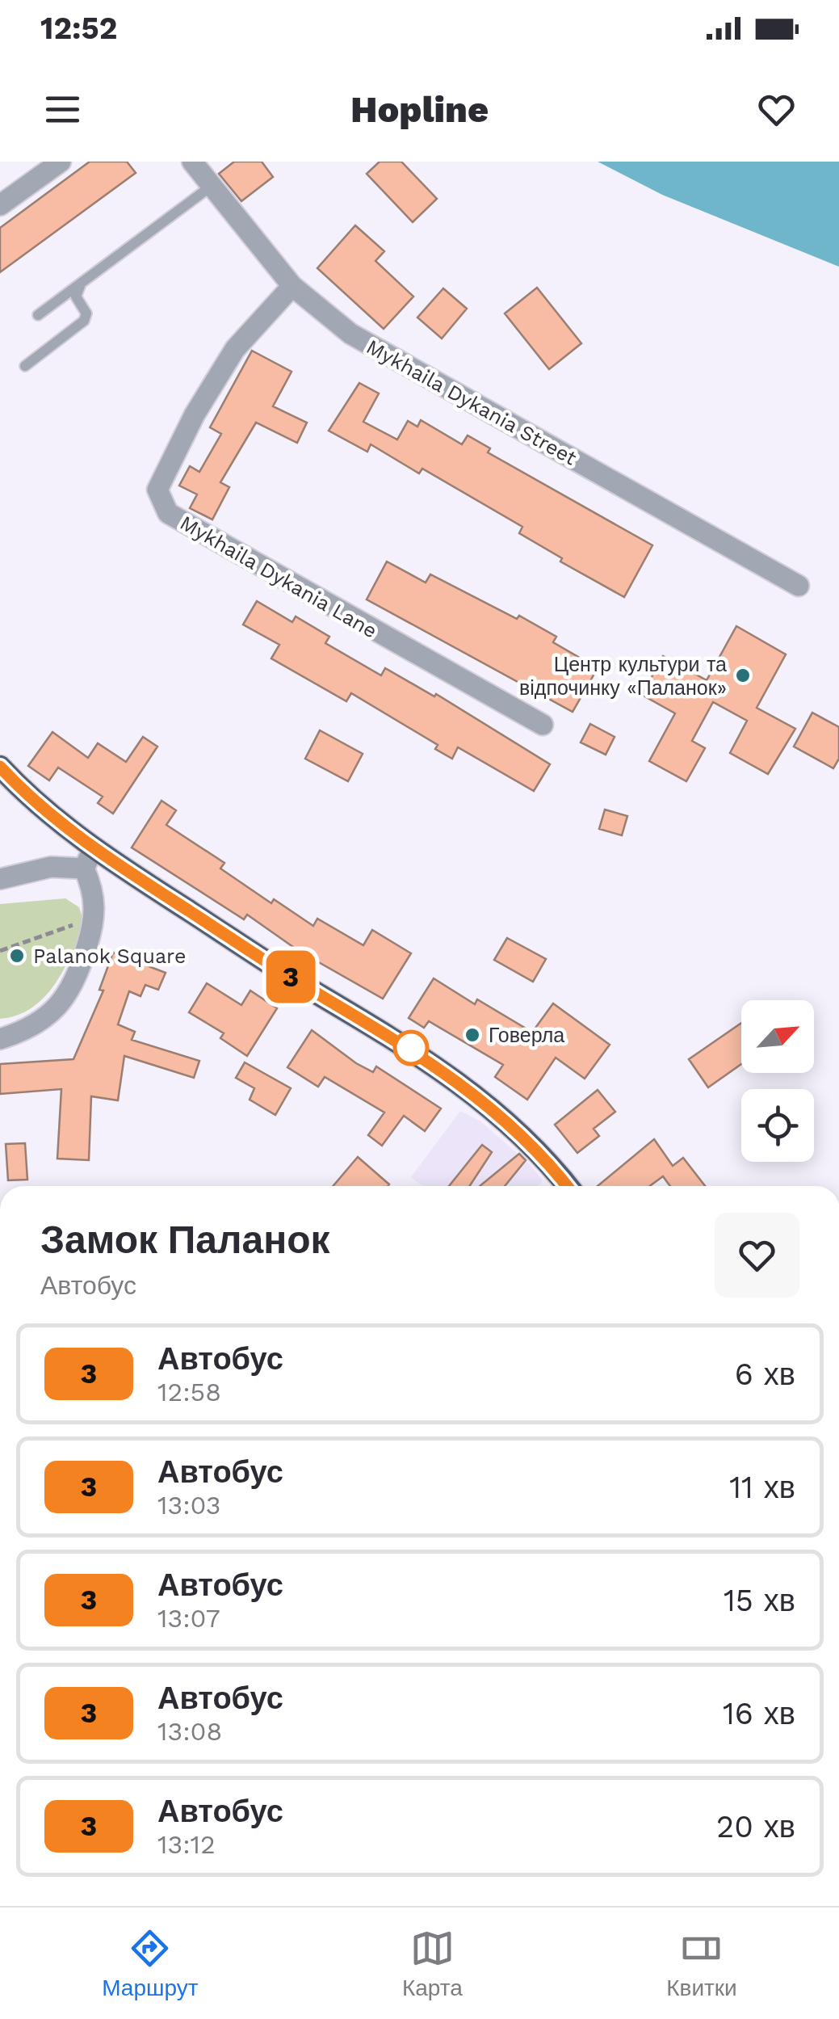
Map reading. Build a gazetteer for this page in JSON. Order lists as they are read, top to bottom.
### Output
{
  "streets": {
    "street": ["Mykhaila Dykania Street", "Mykhaila Dykania Lane"]
  },
  "crossings": [
    ["Mykhaila Dykania Street", "Mykhaila Dykania Lane"]
  ],
  "places": ["Центр культури та відпочинку «Паланок»", "Palanok Square", "Говерла"],
  "lines": ["bus line 3"],
  "north": "top right",
  "page": {
    "status": "12:52",
    "header": "Hopline",
    "on_map": "3",
    "heading": ["Замок Паланок", "Автобус"],
    "list": [
      {
        "mark": "3",
        "name": "Автобус",
        "note": "12:58",
        "value": "6 хв"
      },
      {
        "mark": "3",
        "name": "Автобус",
        "note": "13:03",
        "value": "11 хв"
      },
      {
        "mark": "3",
        "name": "Автобус",
        "note": "13:07",
        "value": "15 хв"
      },
      {
        "mark": "3",
        "name": "Автобус",
        "note": "13:08",
        "value": "16 хв"
      },
      {
        "mark": "3",
        "name": "Автобус",
        "note": "13:12",
        "value": "20 хв"
      }
    ],
    "tabs": ["Маршрут", "Карта", "Квитки"]
  }
}
